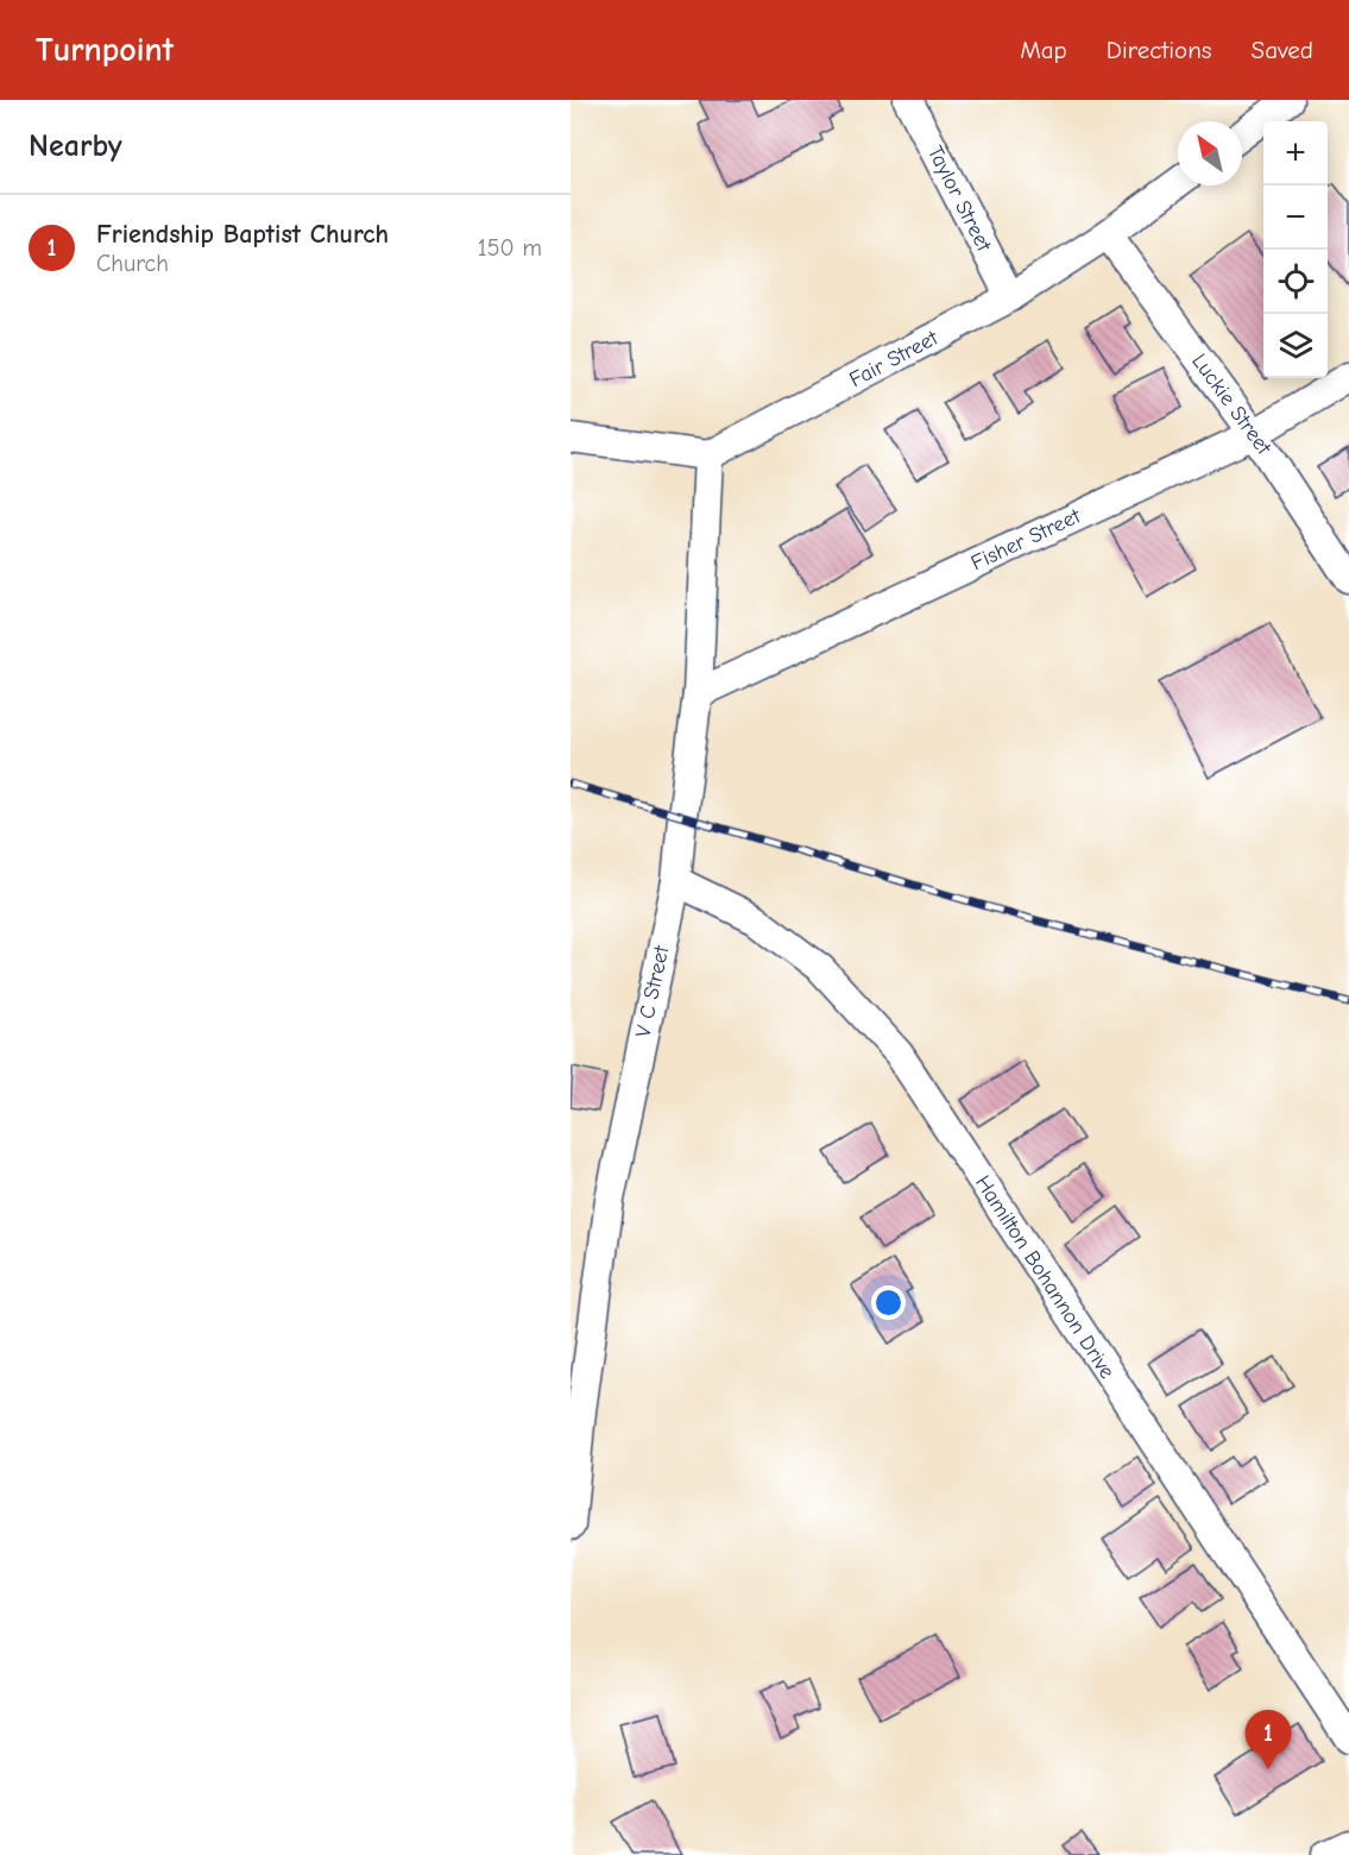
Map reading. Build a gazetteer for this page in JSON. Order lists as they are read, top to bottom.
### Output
{
  "streets": {
    "street": [
      "Taylor Street",
      "Fair Street",
      "Luckie Street",
      "Fisher Street",
      "V C Street",
      "Hamilton Bohannon Drive"
    ]
  },
  "crossings": [
    ["Taylor Street", "Fair Street"],
    ["Fair Street", "Luckie Street"],
    ["Fair Street", "V C Street"],
    ["Luckie Street", "Fisher Street"],
    ["Fisher Street", "V C Street"],
    ["V C Street", "Hamilton Bohannon Drive"]
  ],
  "north": "top left",
  "page": {
    "header": "Turnpoint",
    "nav": ["Map", "Directions", "Saved"],
    "heading": "Nearby",
    "map_buttons": ["+", "−"],
    "list": [
      {
        "mark": "1",
        "name": "Friendship Baptist Church",
        "note": "Church",
        "value": "150 m"
      }
    ],
    "pins": "1"
  }
}
